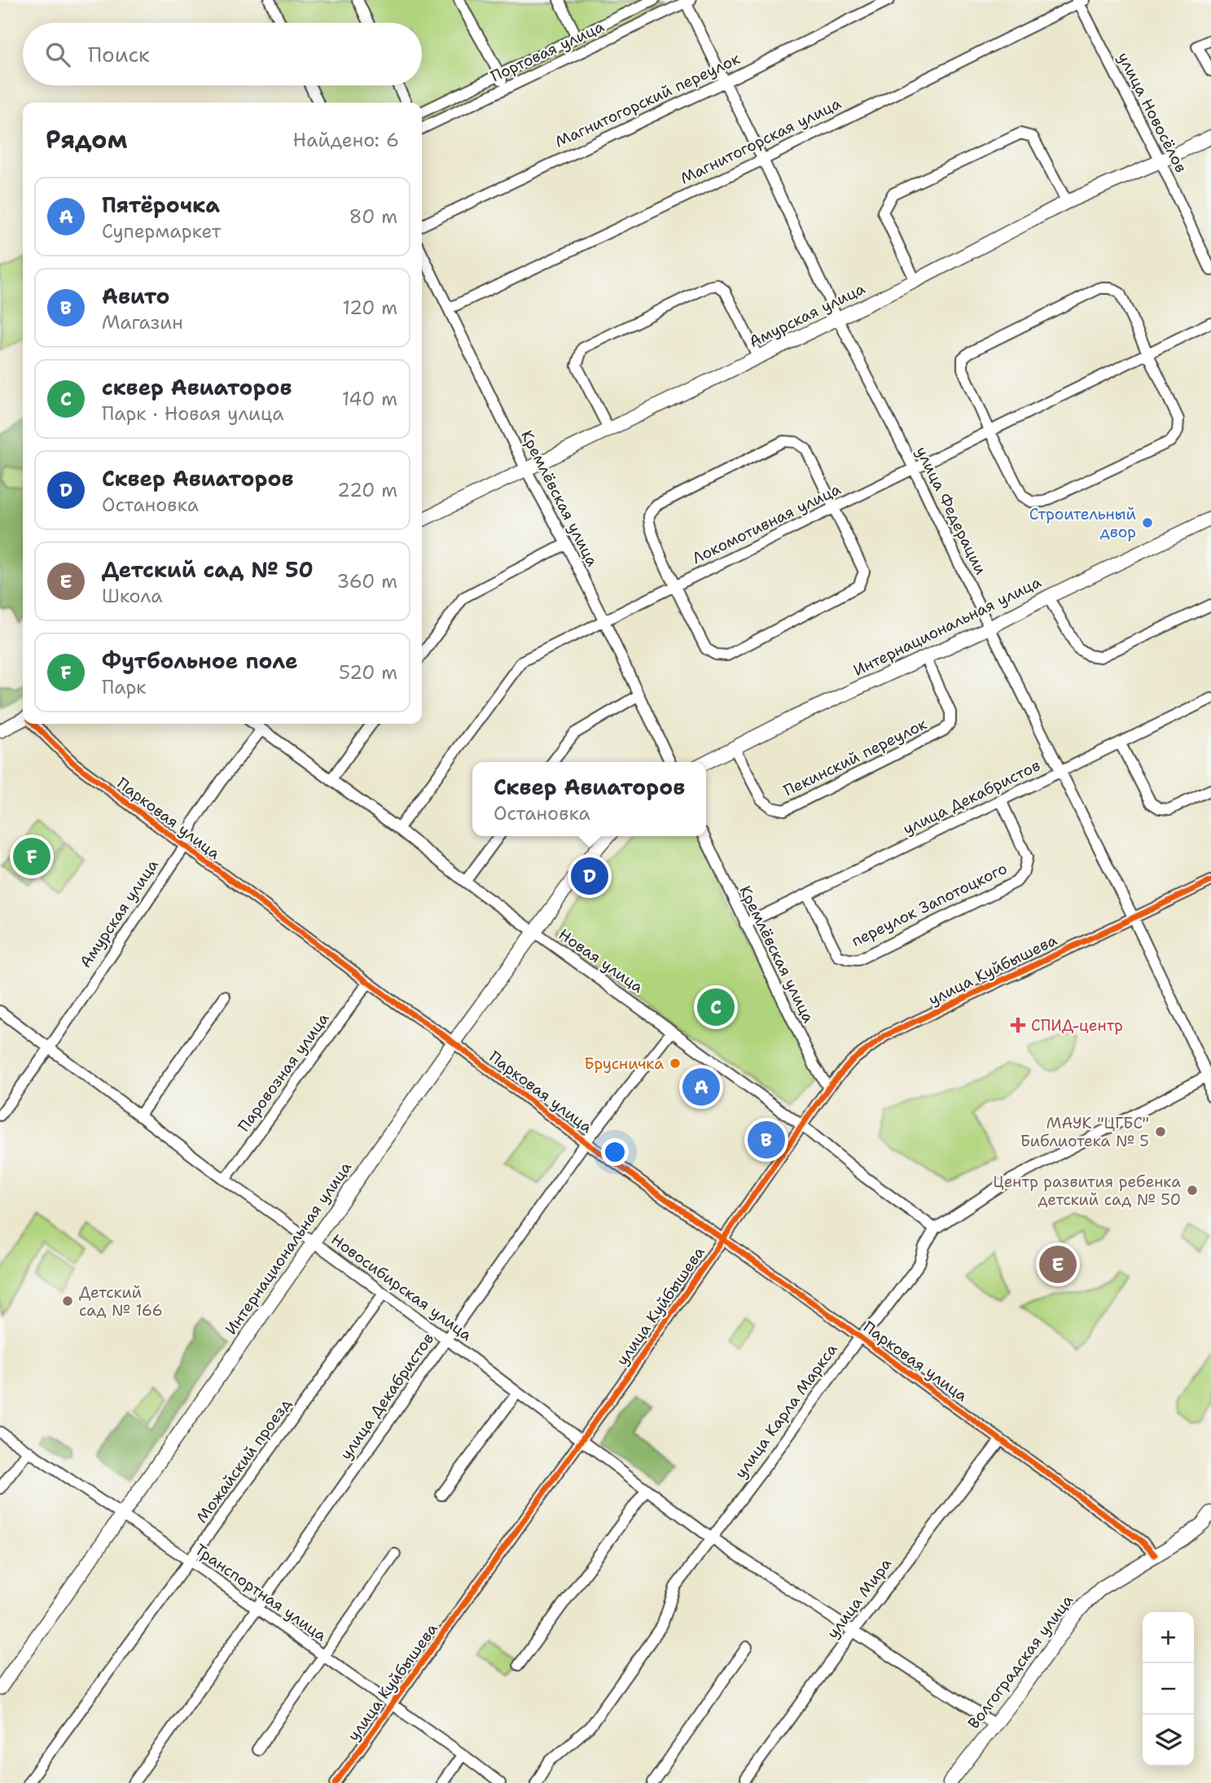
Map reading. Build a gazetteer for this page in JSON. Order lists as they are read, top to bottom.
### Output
{
  "streets": {
    "street": [
      "Портовая улица",
      "Магнитогорский переулок",
      "улица Новосёлов",
      "Магнитогорская улица",
      "Амурская улица",
      "Кремлёвская улица",
      "улица Федерации",
      "Локомотивная улица",
      "Интернациональная улица",
      "Пекинский переулок",
      "улица Декабристов",
      "Парковая улица",
      "переулок Запотоцкого",
      "Новая улица",
      "улица Куйбышева",
      "Паровозная улица",
      "Новосибирская улица",
      "улица Карла Маркса",
      "Можайский проезд",
      "Транспортная улица",
      "улица Мира",
      "Волгоградская улица"
    ]
  },
  "crossings": [
    ["Портовая улица", "улица Федерации"],
    ["Магнитогорский переулок", "улица Федерации"],
    ["улица Новосёлов", "Магнитогорская улица"],
    ["улица Новосёлов", "Амурская улица"],
    ["Магнитогорская улица", "Кремлёвская улица"],
    ["Магнитогорская улица", "улица Федерации"],
    ["Амурская улица", "Кремлёвская улица"],
    ["Амурская улица", "улица Федерации"],
    ["Амурская улица", "Парковая улица"],
    ["Амурская улица", "Новая улица"],
    ["Амурская улица", "Новосибирская улица"],
    ["Кремлёвская улица", "Локомотивная улица"],
    ["Кремлёвская улица", "улица Декабристов"],
    ["Кремлёвская улица", "улица Куйбышева"],
    ["улица Федерации", "Локомотивная улица"],
    ["улица Федерации", "Интернациональная улица"],
    ["улица Федерации", "улица Декабристов"],
    ["улица Федерации", "улица Куйбышева"],
    ["улица Федерации", "улица Карла Маркса"],
    ["Локомотивная улица", "Новая улица"],
    ["Интернациональная улица", "Пекинский переулок"],
    ["Интернациональная улица", "Парковая улица"],
    ["Интернациональная улица", "Новая улица"],
    ["Интернациональная улица", "Новосибирская улица"],
    ["Интернациональная улица", "Транспортная улица"],
    ["улица Декабристов", "Парковая улица"],
    ["улица Декабристов", "переулок Запотоцкого"],
    ["улица Декабристов", "Новая улица"],
    ["улица Декабристов", "Новосибирская улица"],
    ["улица Декабристов", "Транспортная улица"],
    ["Парковая улица", "улица Куйбышева"],
    ["Парковая улица", "Паровозная улица"],
    ["Парковая улица", "улица Карла Маркса"],
    ["Парковая улица", "улица Мира"],
    ["Парковая улица", "Волгоградская улица"],
    ["Новая улица", "улица Куйбышева"],
    ["Новая улица", "улица Карла Маркса"],
    ["улица Куйбышева", "Новосибирская улица"],
    ["улица Куйбышева", "Транспортная улица"],
    ["Паровозная улица", "Новосибирская улица"],
    ["Новосибирская улица", "улица Карла Маркса"],
    ["Новосибирская улица", "Можайский проезд"],
    ["Новосибирская улица", "улица Мира"],
    ["Новосибирская улица", "Волгоградская улица"],
    ["Можайский проезд", "Транспортная улица"]
  ],
  "places": {
    "other": [
      "Строительный двор",
      "Брусничка",
      "МАУК \"ЦГБС\" Библиотека № 5",
      "Центр развития ребенка детский сад № 50",
      "Детский сад № 166"
    ],
    "health": ["СПИД-центр"]
  },
  "page": {
    "search": "Поиск",
    "heading": ["Рядом", "Найдено: 6"],
    "list": [
      {
        "mark": "A",
        "name": "Пятёрочка",
        "note": "Супермаркет",
        "value": "80 m"
      },
      {
        "mark": "B",
        "name": "Авито",
        "note": "Магазин",
        "value": "120 m"
      },
      {
        "mark": "C",
        "name": "сквер Авиаторов",
        "note": "Парк · Новая улица",
        "value": "140 m"
      },
      {
        "mark": "D",
        "name": "Сквер Авиаторов",
        "note": "Остановка",
        "value": "220 m"
      },
      {
        "mark": "E",
        "name": "Детский сад № 50",
        "note": "Школа",
        "value": "360 m"
      },
      {
        "mark": "F",
        "name": "Футбольное поле",
        "note": "Парк",
        "value": "520 m"
      }
    ],
    "popup": ["Сквер Авиаторов", "Остановка"],
    "pins": [
      "F",
      "D",
      "C",
      "A",
      "B",
      "E"
    ],
    "map_buttons": ["+", "−"]
  }
}
